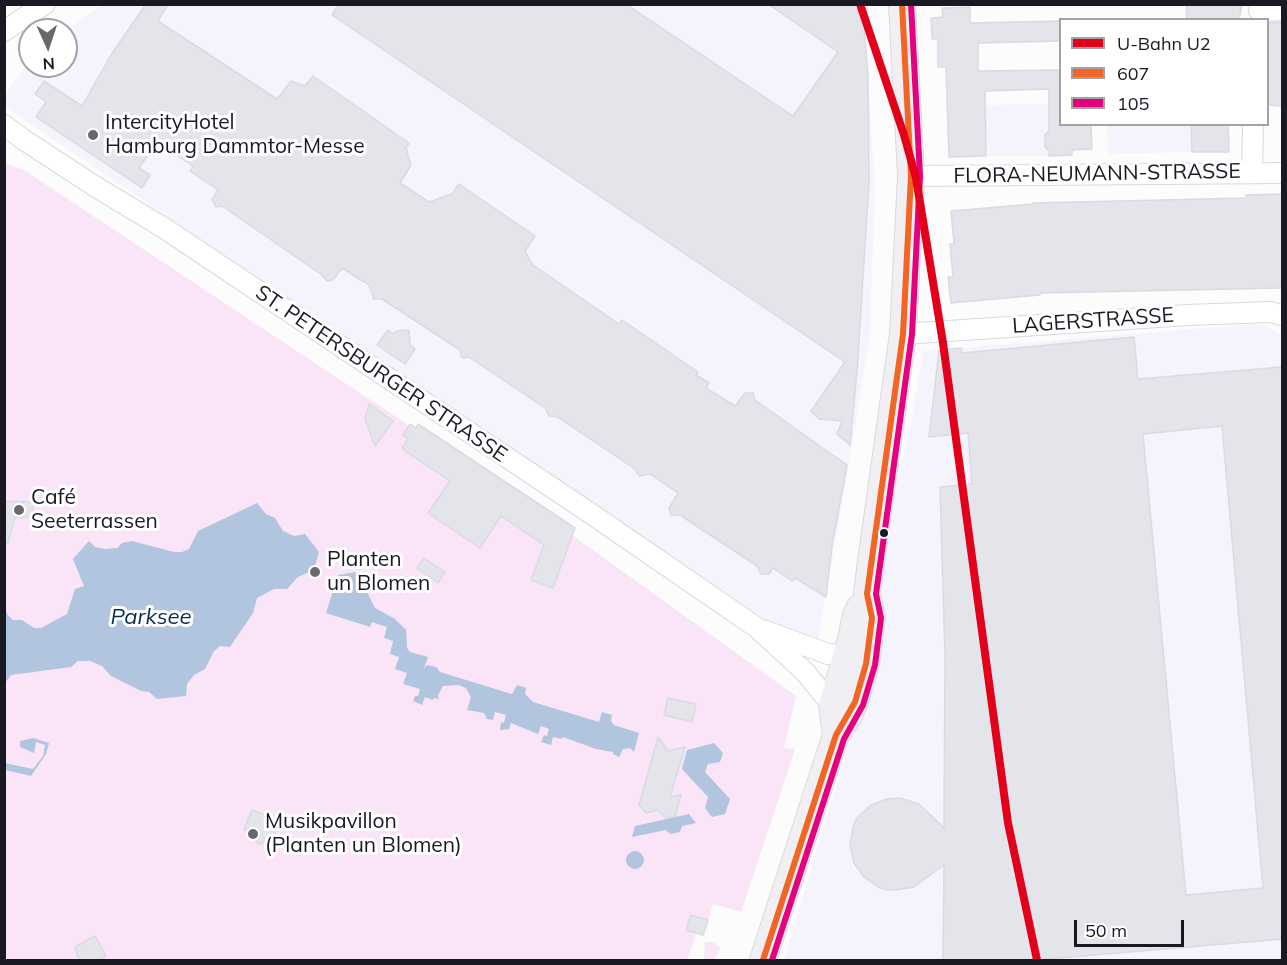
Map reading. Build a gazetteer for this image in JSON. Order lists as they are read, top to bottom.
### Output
{
  "streets": {
    "street": ["FLORA-NEUMANN-STRASSE", "LAGERSTRASSE", "ST. PETERSBURGER STRASSE"]
  },
  "water": ["Parksee"],
  "places": [
    "IntercityHotel Hamburg Dammtor-Messe",
    "Café Seeterrassen",
    "Planten un Blomen",
    "Musikpavillon (Planten un Blomen)"
  ],
  "lines": ["metro line U2", "transit line 607", "transit line 105"],
  "legend": ["U-Bahn U2", "607", "105"],
  "scale_bar": "50 m",
  "north": "bottom"
}
